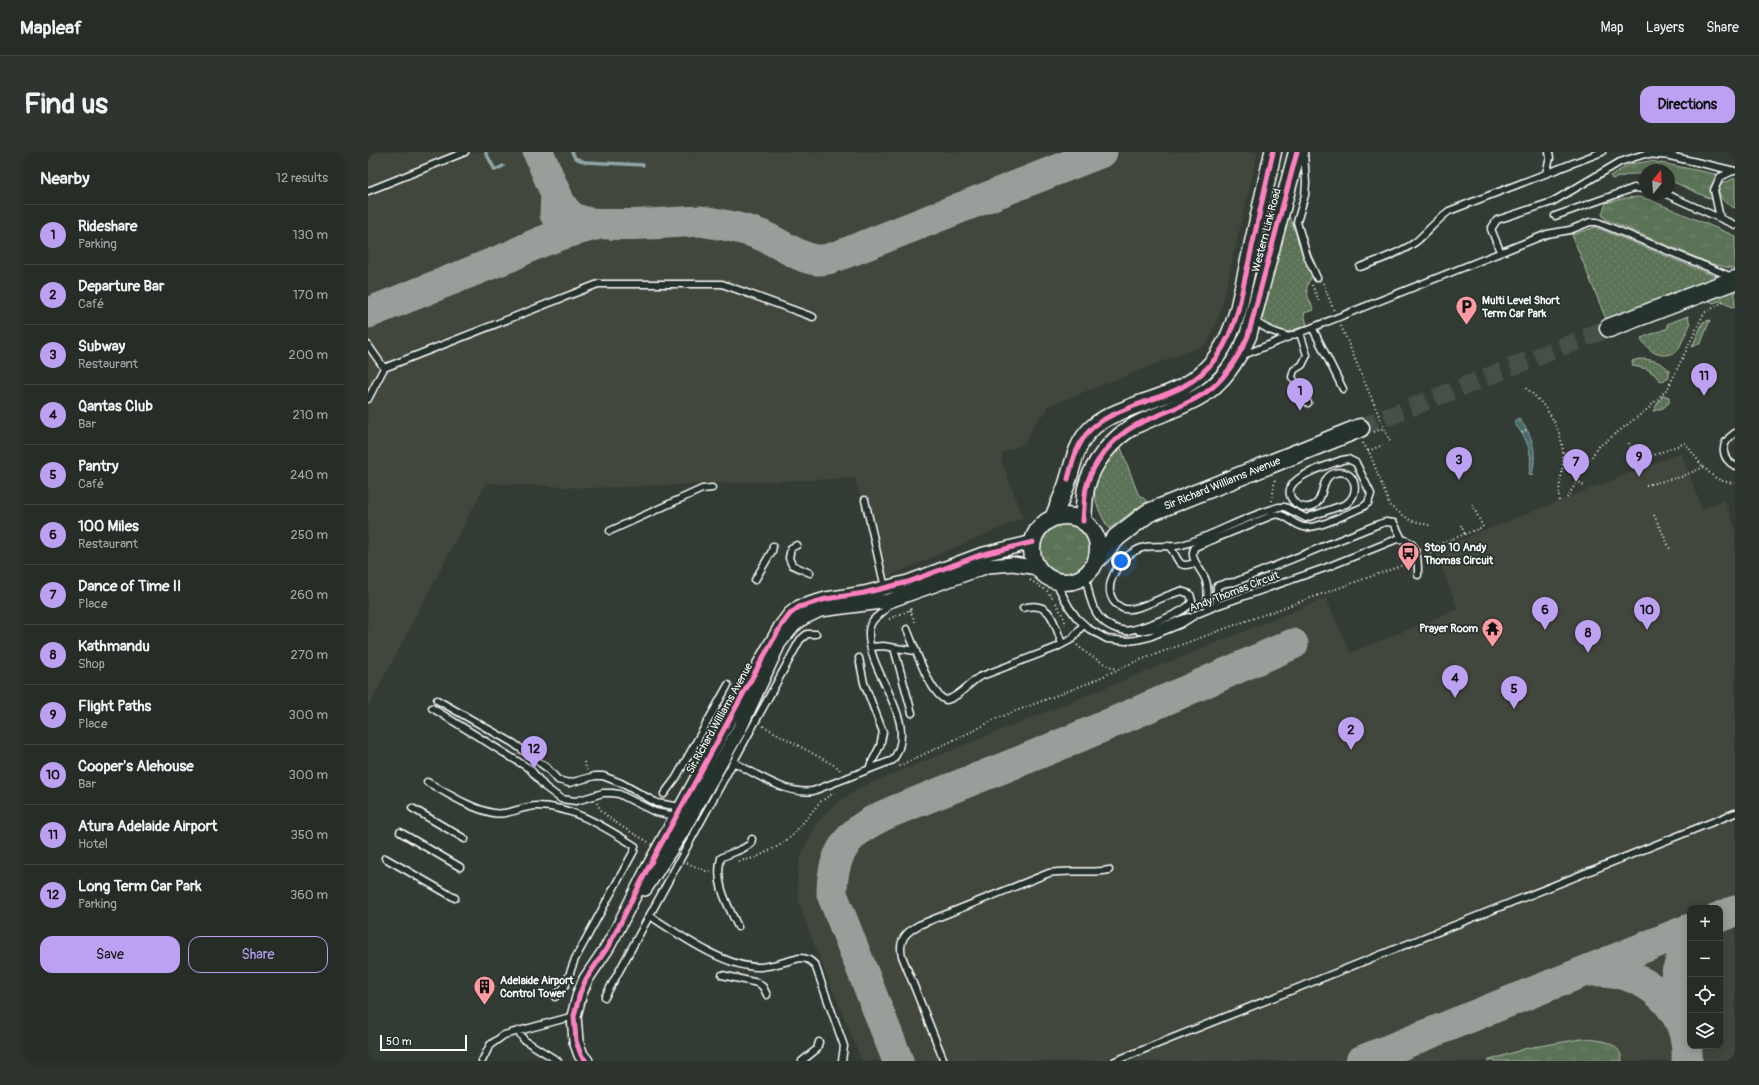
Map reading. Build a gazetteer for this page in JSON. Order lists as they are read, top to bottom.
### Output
{
  "streets": {
    "main road": ["Sir Richard Williams Avenue"],
    "street": ["Western Link Road"],
    "lane": ["Andy Thomas Circuit"]
  },
  "crossings": [
    ["Western Link Road", "Sir Richard Williams Avenue"],
    ["Western Link Road", "Andy Thomas Circuit"],
    ["Sir Richard Williams Avenue", "Andy Thomas Circuit"]
  ],
  "places": {
    "parking": ["Multi Level Short Term Car Park"],
    "bus stop": ["Stop 10 Andy Thomas Circuit"],
    "temple": ["Prayer Room"],
    "building": ["Adelaide Airport Control Tower"]
  },
  "scale_bar": "50 m",
  "north": "top",
  "page": {
    "header": "Mapleaf",
    "nav": ["Map", "Layers", "Share"],
    "buttons": [
      "Directions",
      ["Save", "Share"]
    ],
    "title": "Find us",
    "heading": ["Nearby", "12 results"],
    "list": [
      {
        "mark": "1",
        "name": "Rideshare",
        "note": "Parking",
        "value": "130 m"
      },
      {
        "mark": "2",
        "name": "Departure Bar",
        "note": "Café",
        "value": "170 m"
      },
      {
        "mark": "3",
        "name": "Subway",
        "note": "Restaurant",
        "value": "200 m"
      },
      {
        "mark": "4",
        "name": "Qantas Club",
        "note": "Bar",
        "value": "210 m"
      },
      {
        "mark": "5",
        "name": "Pantry",
        "note": "Café",
        "value": "240 m"
      },
      {
        "mark": "6",
        "name": "100 Miles",
        "note": "Restaurant",
        "value": "250 m"
      },
      {
        "mark": "7",
        "name": "Dance of Time II",
        "note": "Place",
        "value": "260 m"
      },
      {
        "mark": "8",
        "name": "Kathmandu",
        "note": "Shop",
        "value": "270 m"
      },
      {
        "mark": "9",
        "name": "Flight Paths",
        "note": "Place",
        "value": "300 m"
      },
      {
        "mark": "10",
        "name": "Cooper's Alehouse",
        "note": "Bar",
        "value": "300 m"
      },
      {
        "mark": "11",
        "name": "Atura Adelaide Airport",
        "note": "Hotel",
        "value": "350 m"
      },
      {
        "mark": "12",
        "name": "Long Term Car Park",
        "note": "Parking",
        "value": "360 m"
      }
    ],
    "pins": [
      "11",
      "1",
      "9",
      "3",
      "7",
      "6",
      "10",
      "8",
      "4",
      "5",
      "2",
      "12"
    ],
    "map_buttons": ["+", "−"],
    "scale": "50 m"
  }
}
